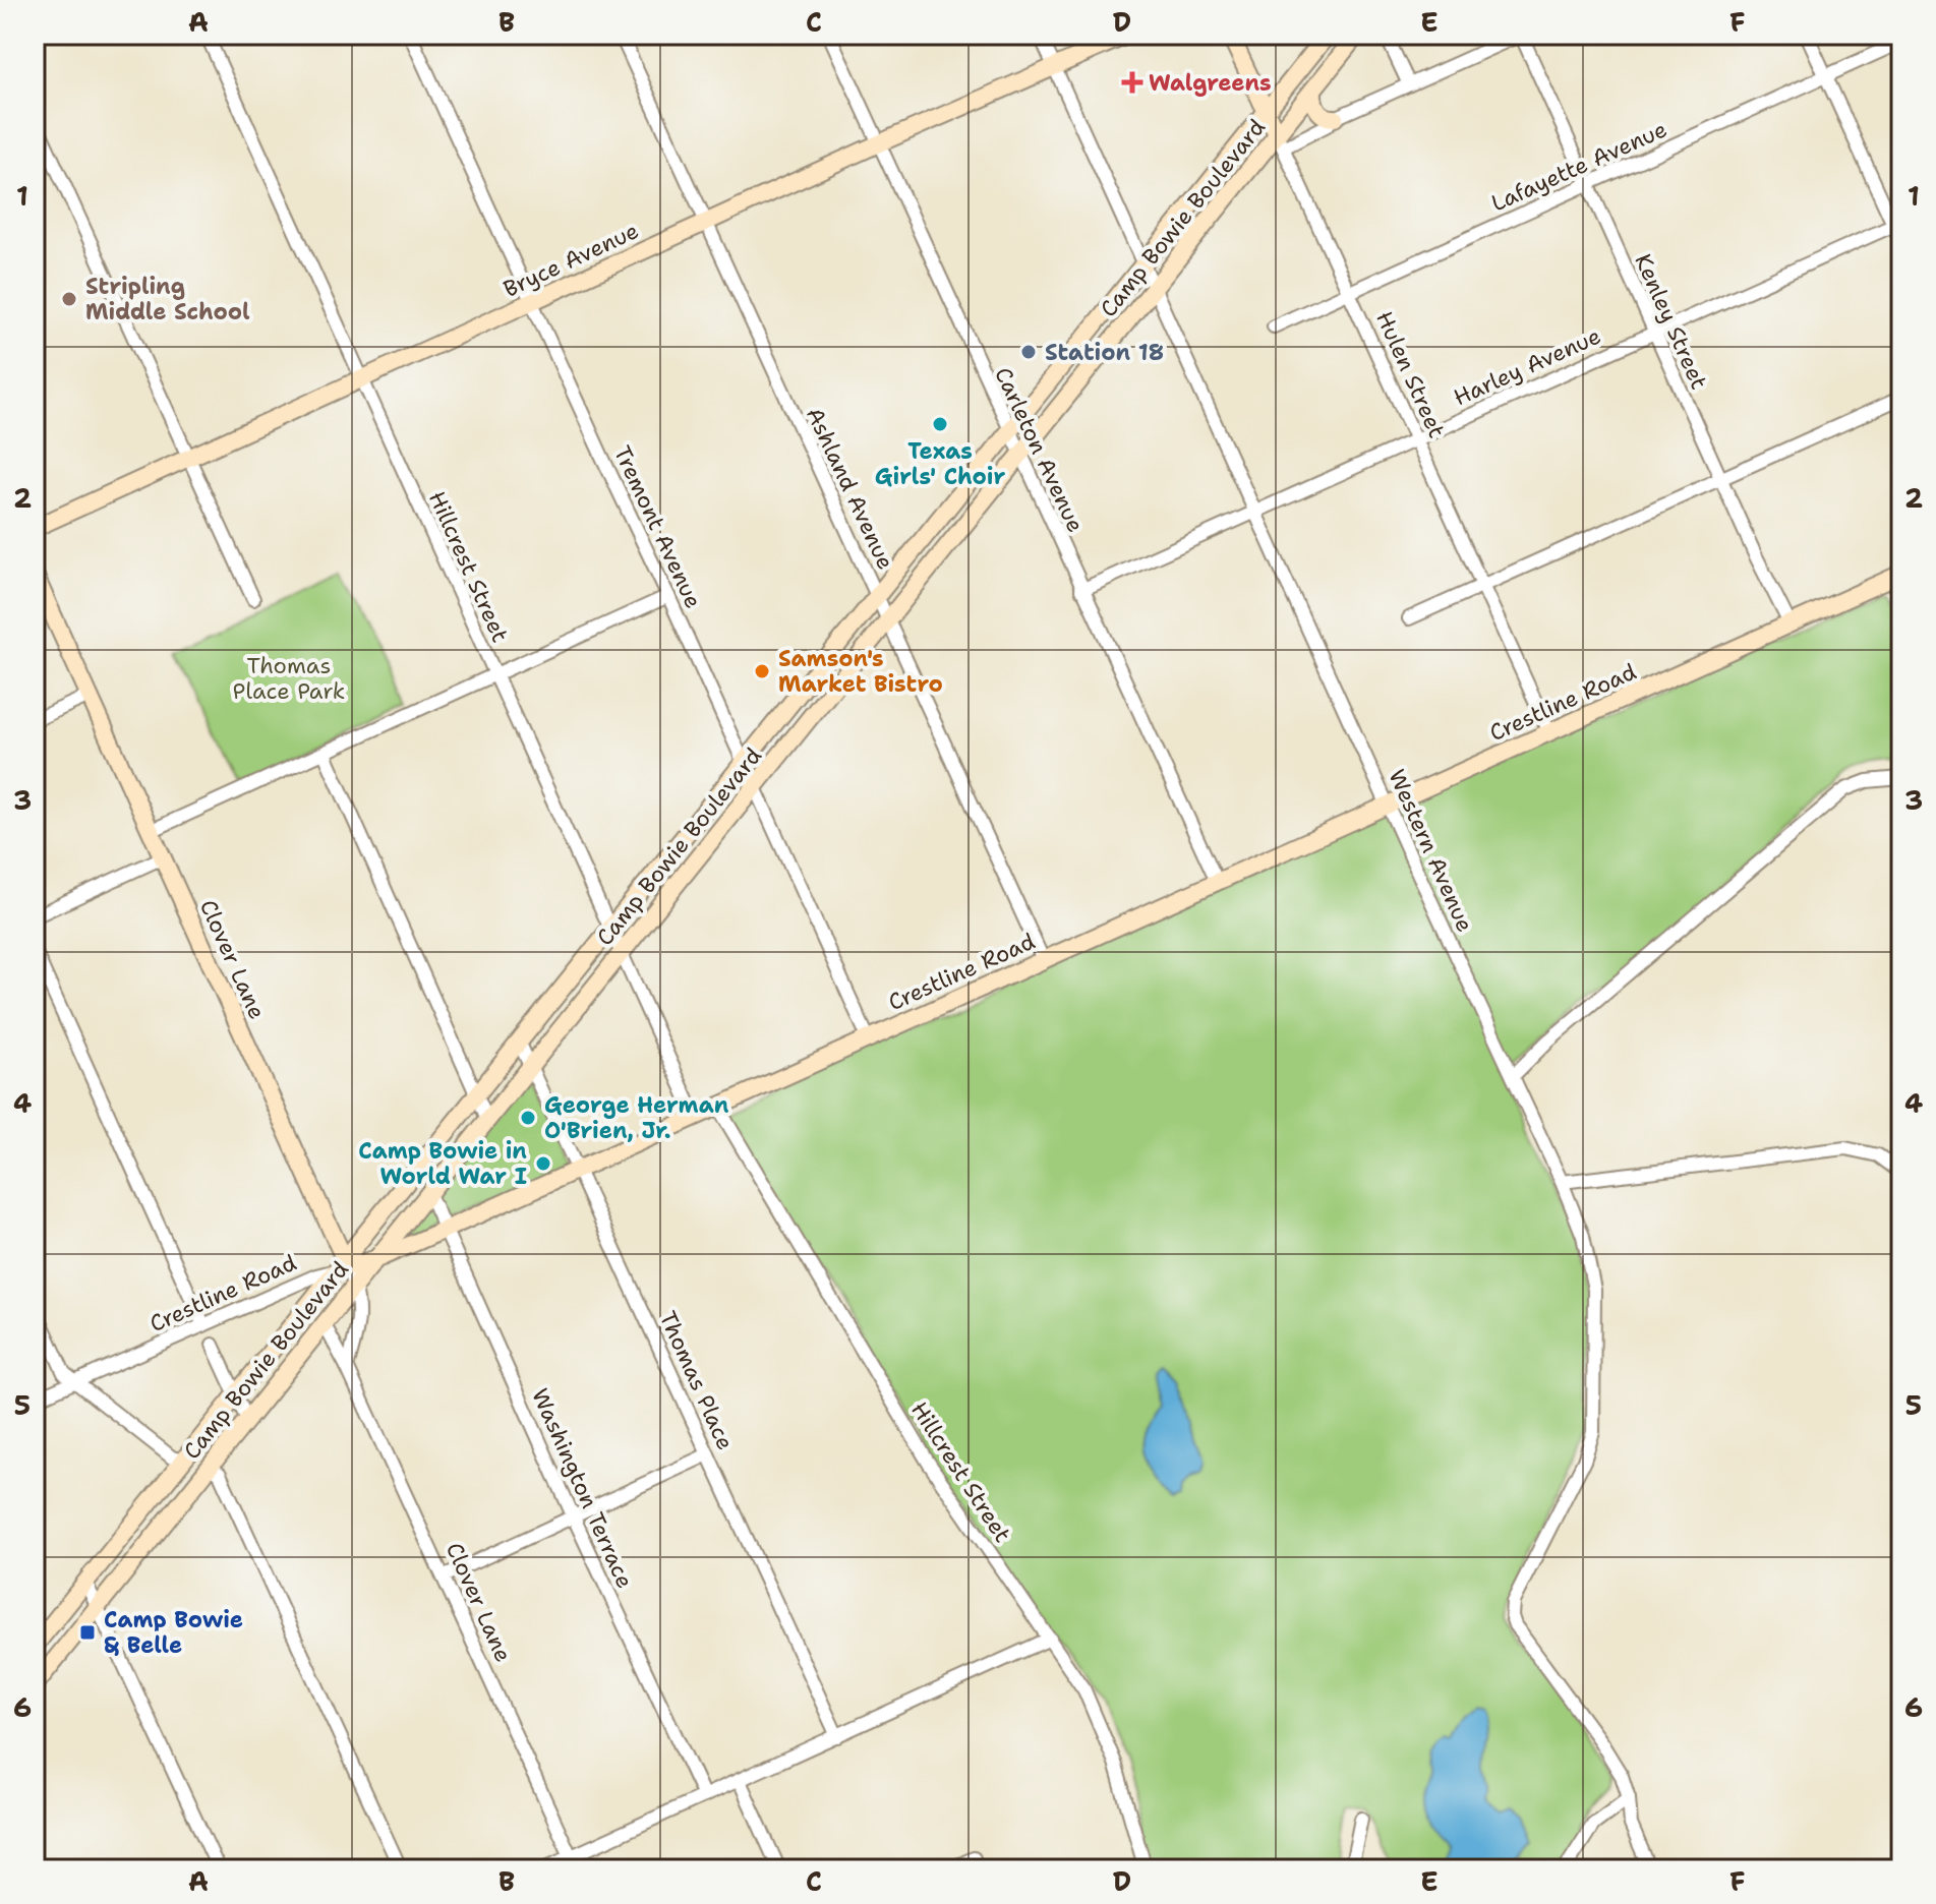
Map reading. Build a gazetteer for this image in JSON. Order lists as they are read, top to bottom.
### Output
{
  "streets": {
    "main road": [
      "Camp Bowie Boulevard",
      "Bryce Avenue",
      "Hulen Street",
      "Crestline Road",
      "Clover Lane"
    ],
    "street": [
      "Lafayette Avenue",
      "Kenley Street",
      "Harley Avenue",
      "Carleton Avenue",
      "Ashland Avenue",
      "Tremont Avenue",
      "Hillcrest Street",
      "Western Avenue",
      "Thomas Place",
      "Washington Terrace"
    ]
  },
  "crossings": [
    ["Lafayette Avenue", "Kenley Street"],
    ["Lafayette Avenue", "Hulen Street"],
    ["Camp Bowie Boulevard", "Hulen Street"],
    ["Camp Bowie Boulevard", "Carleton Avenue"],
    ["Camp Bowie Boulevard", "Ashland Avenue"],
    ["Camp Bowie Boulevard", "Tremont Avenue"],
    ["Camp Bowie Boulevard", "Hillcrest Street"],
    ["Camp Bowie Boulevard", "Crestline Road"],
    ["Camp Bowie Boulevard", "Western Avenue"],
    ["Camp Bowie Boulevard", "Clover Lane"],
    ["Camp Bowie Boulevard", "Thomas Place"],
    ["Camp Bowie Boulevard", "Washington Terrace"],
    ["Bryce Avenue", "Carleton Avenue"],
    ["Bryce Avenue", "Ashland Avenue"],
    ["Bryce Avenue", "Tremont Avenue"],
    ["Bryce Avenue", "Hillcrest Street"],
    ["Bryce Avenue", "Western Avenue"],
    ["Kenley Street", "Harley Avenue"],
    ["Kenley Street", "Crestline Road"],
    ["Harley Avenue", "Hulen Street"],
    ["Harley Avenue", "Carleton Avenue"],
    ["Harley Avenue", "Western Avenue"],
    ["Hulen Street", "Crestline Road"],
    ["Carleton Avenue", "Crestline Road"],
    ["Ashland Avenue", "Crestline Road"],
    ["Tremont Avenue", "Crestline Road"],
    ["Hillcrest Street", "Crestline Road"],
    ["Crestline Road", "Western Avenue"],
    ["Crestline Road", "Clover Lane"],
    ["Crestline Road", "Thomas Place"],
    ["Crestline Road", "Washington Terrace"]
  ],
  "parks": ["Thomas Place Park"],
  "places": {
    "health": ["Walgreens"],
    "other": [
      "Stripling Middle School",
      "Station 18",
      "Texas Girls' Choir",
      "Samson's Market Bistro",
      "George Herman O'Brien, Jr.",
      "Camp Bowie in World War I"
    ],
    "transit": ["Camp Bowie & Belle"]
  },
  "grid": {
    "columns": [
      "A",
      "B",
      "C",
      "D",
      "E",
      "F"
    ],
    "rows": [
      "1",
      "2",
      "3",
      "4",
      "5",
      "6"
    ]
  }
}
